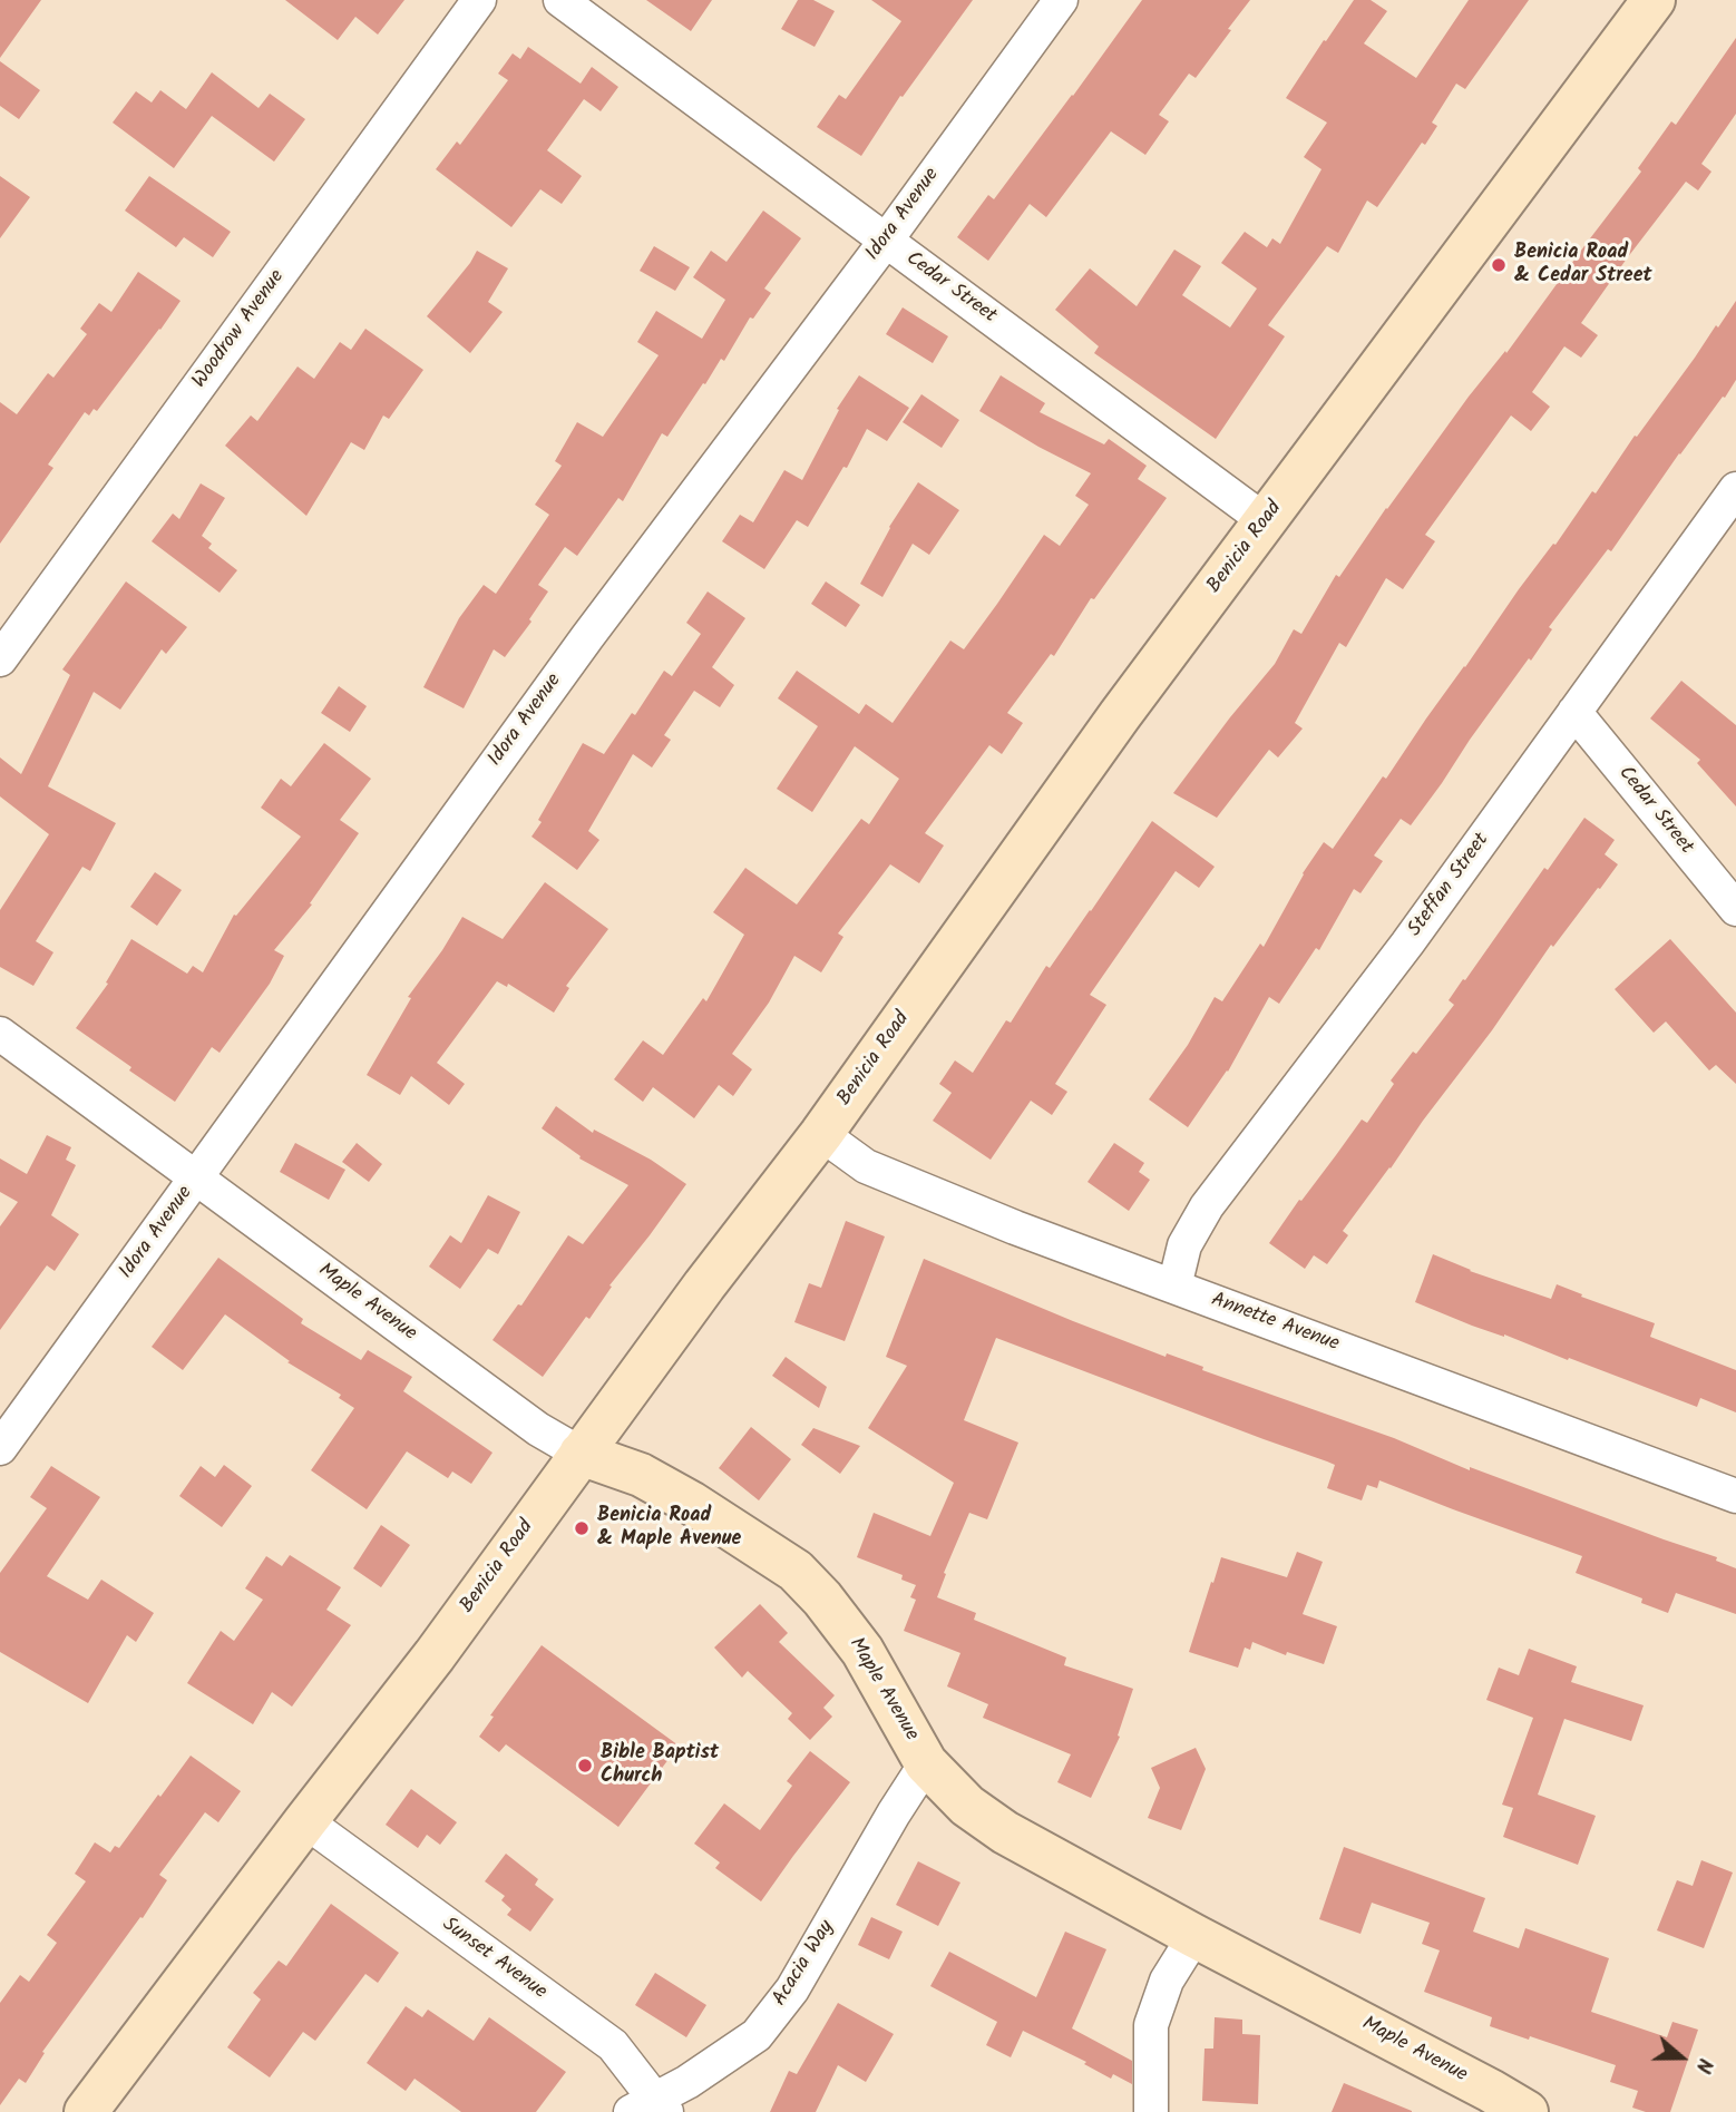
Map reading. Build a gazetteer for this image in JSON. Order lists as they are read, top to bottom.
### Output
{
  "streets": {
    "main road": ["Benicia Road", "Maple Avenue"],
    "street": [
      "Idora Avenue",
      "Cedar Street",
      "Woodrow Avenue",
      "Steffan Street",
      "Annette Avenue",
      "Sunset Avenue",
      "Acacia Way"
    ]
  },
  "crossings": [
    ["Idora Avenue", "Cedar Street"],
    ["Idora Avenue", "Maple Avenue"],
    ["Cedar Street", "Benicia Road"],
    ["Cedar Street", "Steffan Street"],
    ["Benicia Road", "Maple Avenue"],
    ["Benicia Road", "Annette Avenue"],
    ["Benicia Road", "Sunset Avenue"],
    ["Steffan Street", "Annette Avenue"],
    ["Maple Avenue", "Acacia Way"],
    ["Sunset Avenue", "Acacia Way"]
  ],
  "places": ["Benicia Road & Cedar Street", "Benicia Road & Maple Avenue", "Bible Baptist Church"],
  "north": "right"
}
